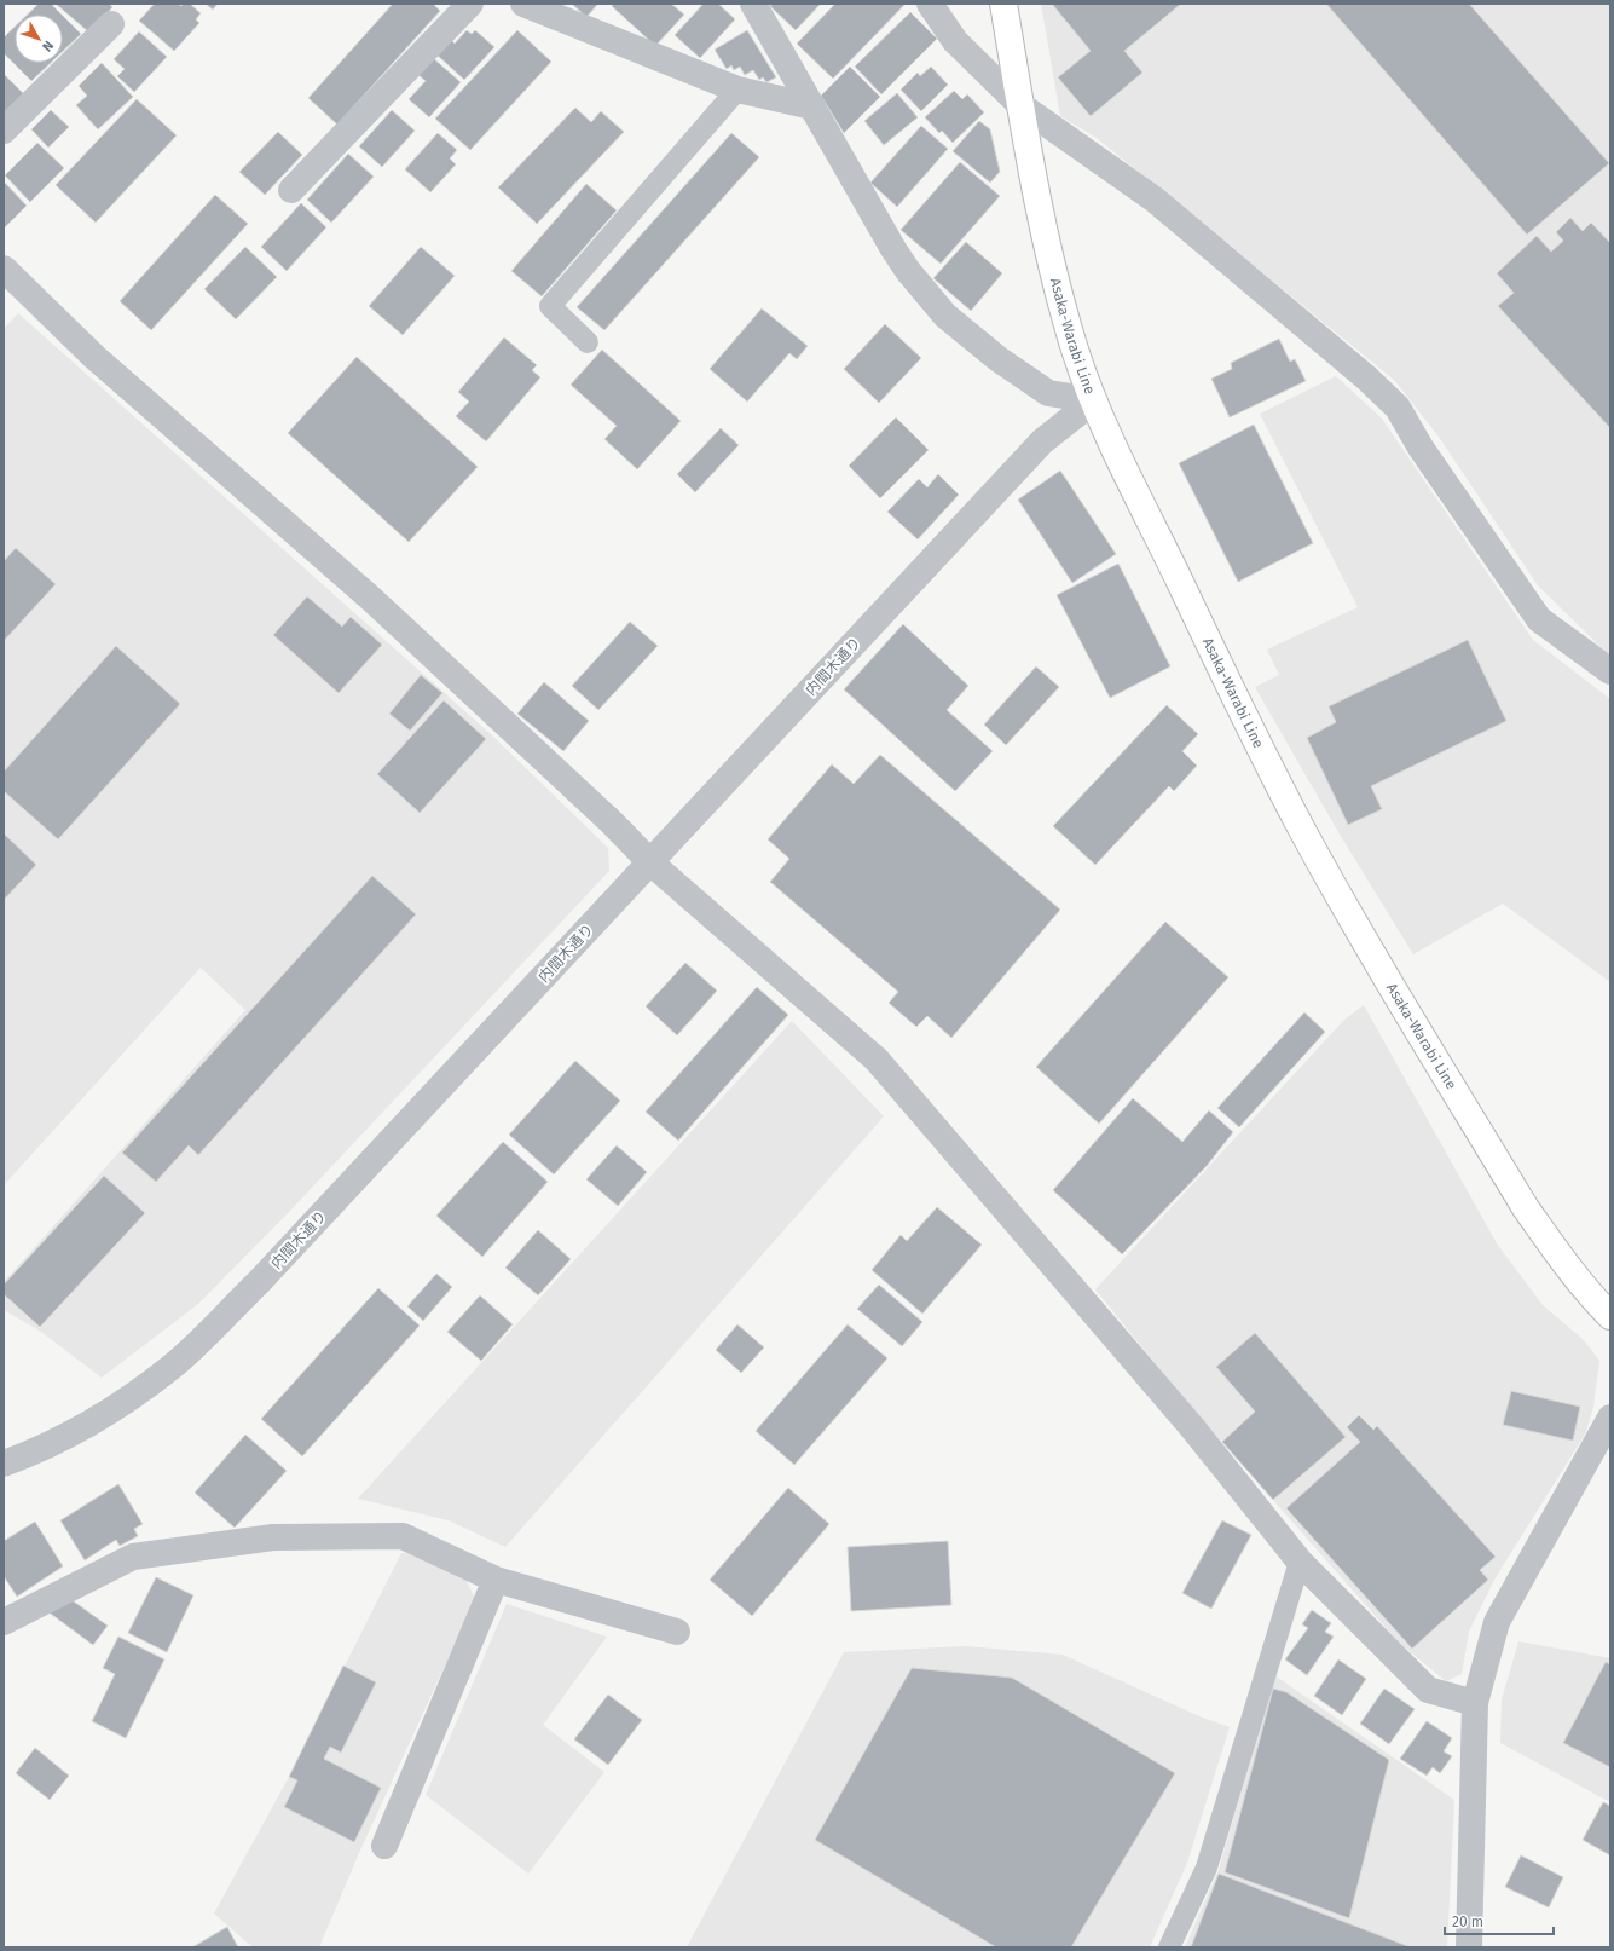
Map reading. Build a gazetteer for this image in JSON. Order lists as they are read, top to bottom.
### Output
{
  "streets": {
    "main road": ["Asaka-Warabi Line"],
    "street": ["内間木通り"]
  },
  "crossings": [
    ["Asaka-Warabi Line", "内間木通り"]
  ],
  "scale_bar": "20 m",
  "north": "bottom right"
}
